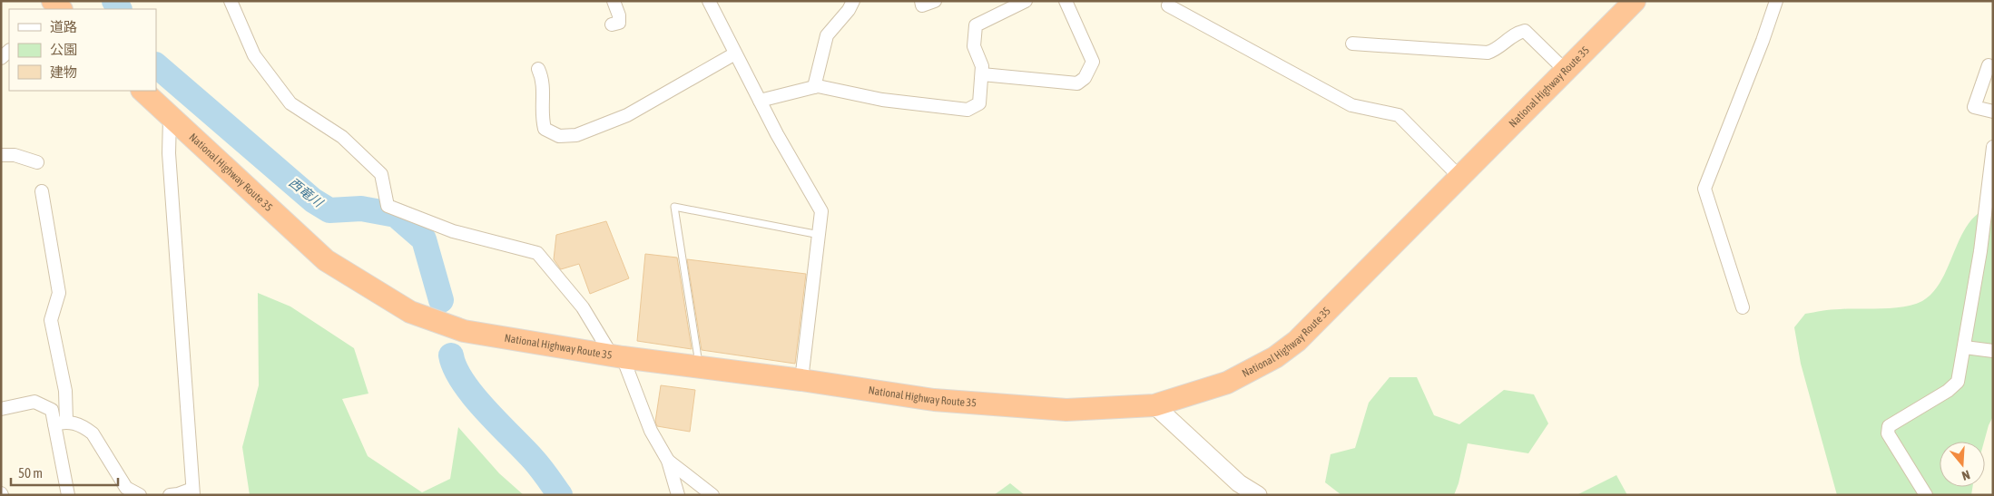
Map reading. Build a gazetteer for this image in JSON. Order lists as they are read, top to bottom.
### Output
{
  "streets": {
    "highway": ["National Highway Route 35"]
  },
  "water": ["西竜川"],
  "legend": ["道路", "公園", "建物"],
  "scale_bar": "50 m",
  "north": "bottom"
}
